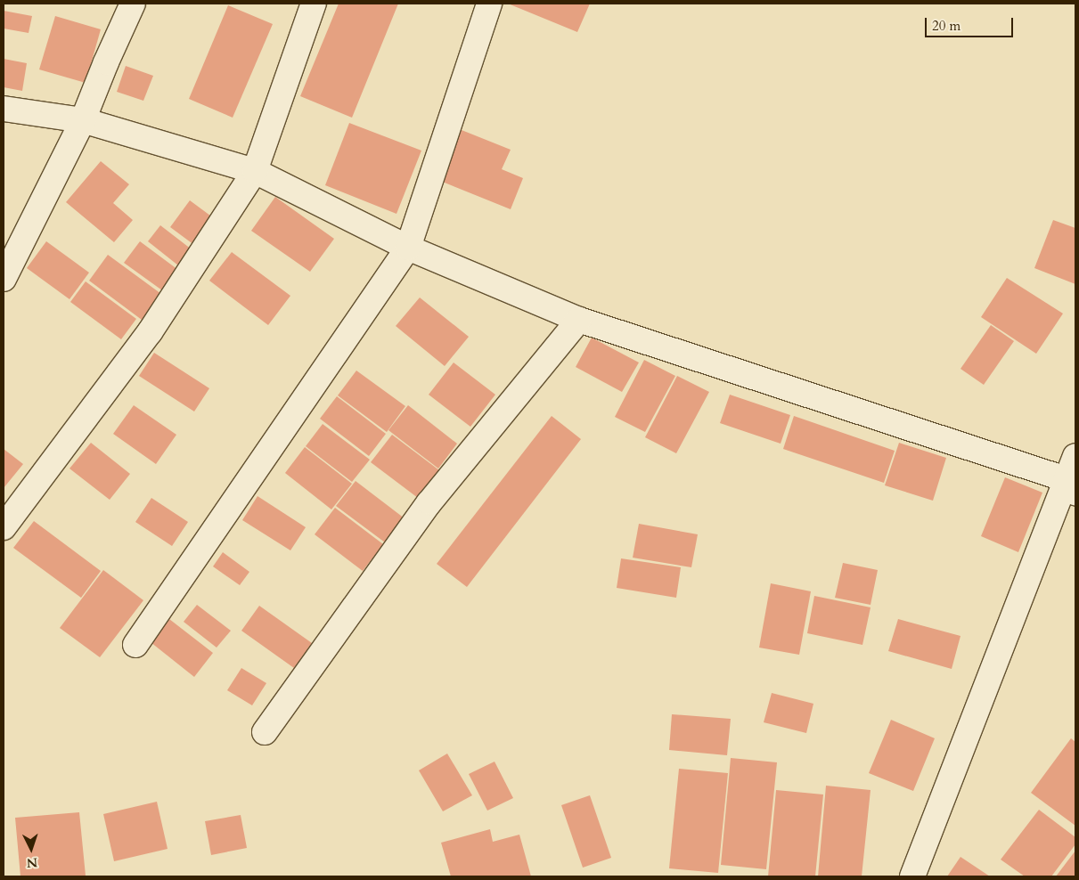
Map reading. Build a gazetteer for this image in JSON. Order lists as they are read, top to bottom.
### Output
{
  "scale_bar": "20 m",
  "north": "bottom"
}
